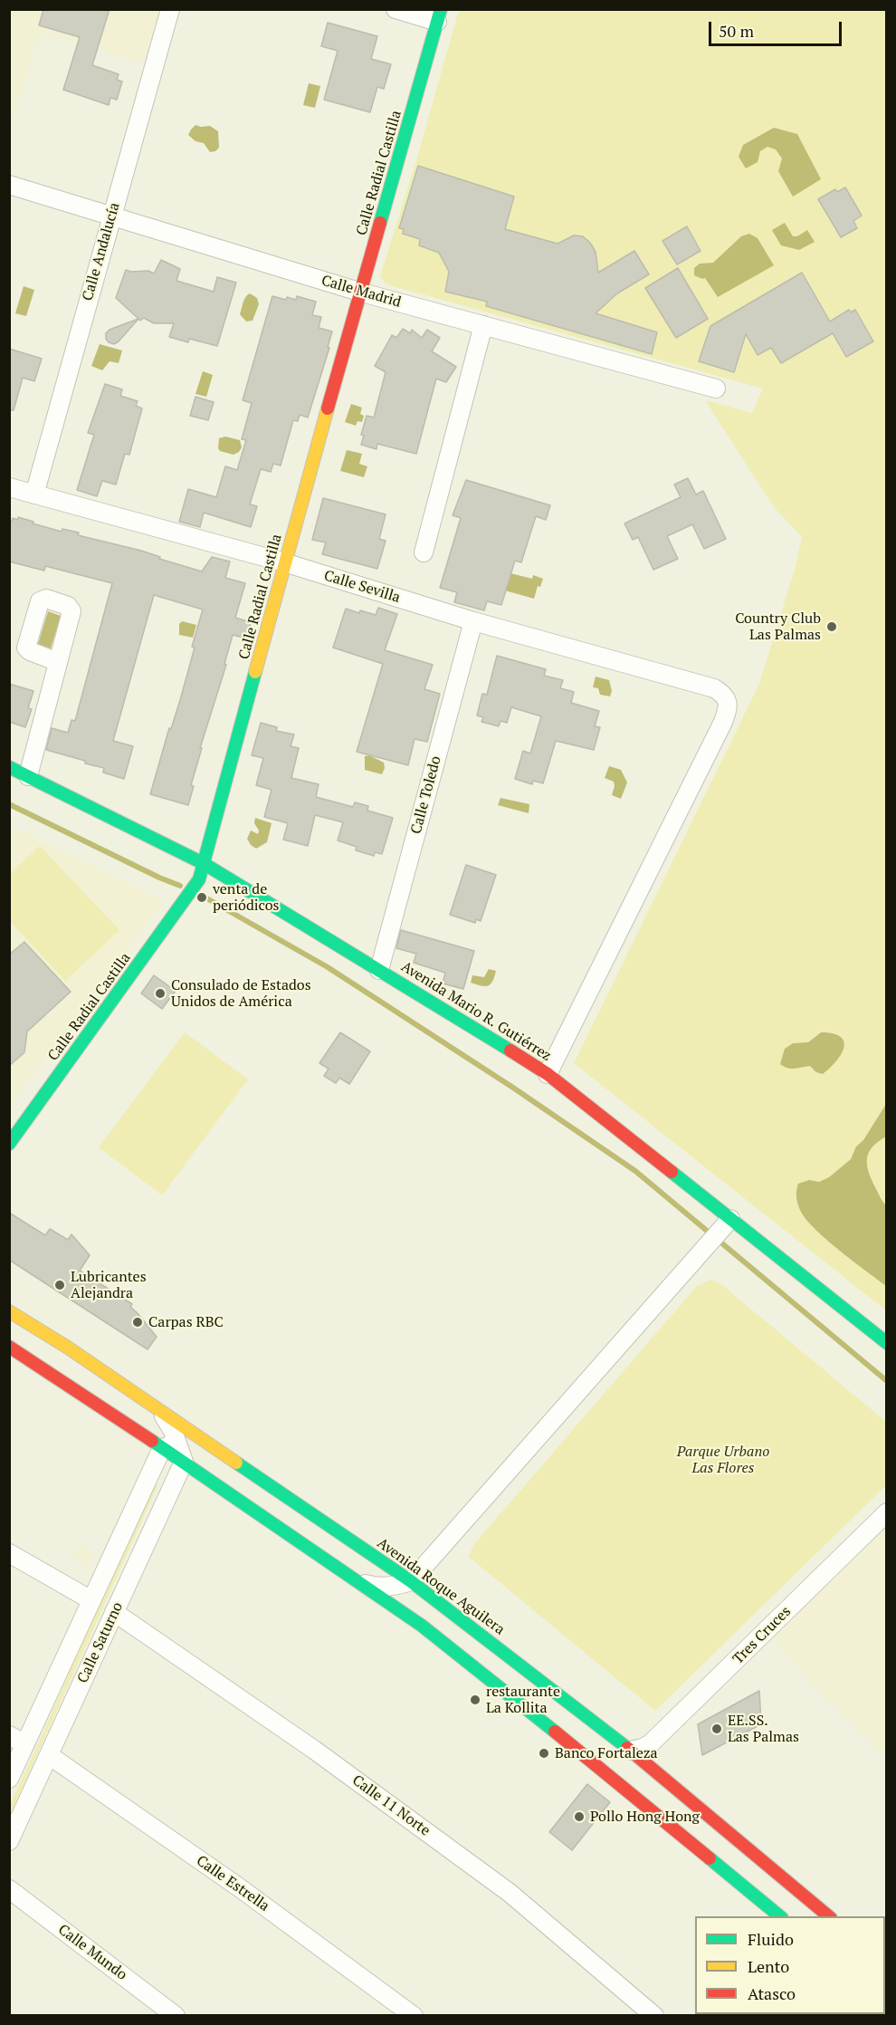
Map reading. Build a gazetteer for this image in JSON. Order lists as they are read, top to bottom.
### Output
{
  "streets": {
    "street": [
      "Calle Radial Castilla",
      "Calle Andalucía",
      "Calle Madrid",
      "Calle Sevilla",
      "Calle Toledo",
      "Avenida Mario R. Gutiérrez",
      "Avenida Roque Aguilera",
      "Tres Cruces",
      "Calle Saturno",
      "Calle 11 Norte",
      "Calle Estrella",
      "Calle Mundo"
    ]
  },
  "crossings": [
    ["Calle Radial Castilla", "Calle Madrid"],
    ["Calle Radial Castilla", "Calle Sevilla"],
    ["Calle Radial Castilla", "Avenida Mario R. Gutiérrez"],
    ["Calle Andalucía", "Calle Madrid"],
    ["Calle Andalucía", "Calle Sevilla"],
    ["Calle Sevilla", "Calle Toledo"],
    ["Calle Sevilla", "Avenida Mario R. Gutiérrez"],
    ["Calle Toledo", "Avenida Mario R. Gutiérrez"],
    ["Avenida Roque Aguilera", "Tres Cruces"],
    ["Calle Saturno", "Calle 11 Norte"],
    ["Calle Saturno", "Calle Estrella"]
  ],
  "parks": ["Parque Urbano Las Flores"],
  "places": [
    "Country Club Las Palmas",
    "venta de periódicos",
    "Consulado de Estados Unidos de América",
    "Lubricantes Alejandra",
    "Carpas RBC",
    "restaurante La Kollita",
    "EE.SS. Las Palmas",
    "Banco Fortaleza",
    "Pollo Hong Hong"
  ],
  "legend": ["Fluido", "Lento", "Atasco"],
  "scale_bar": "50 m"
}
